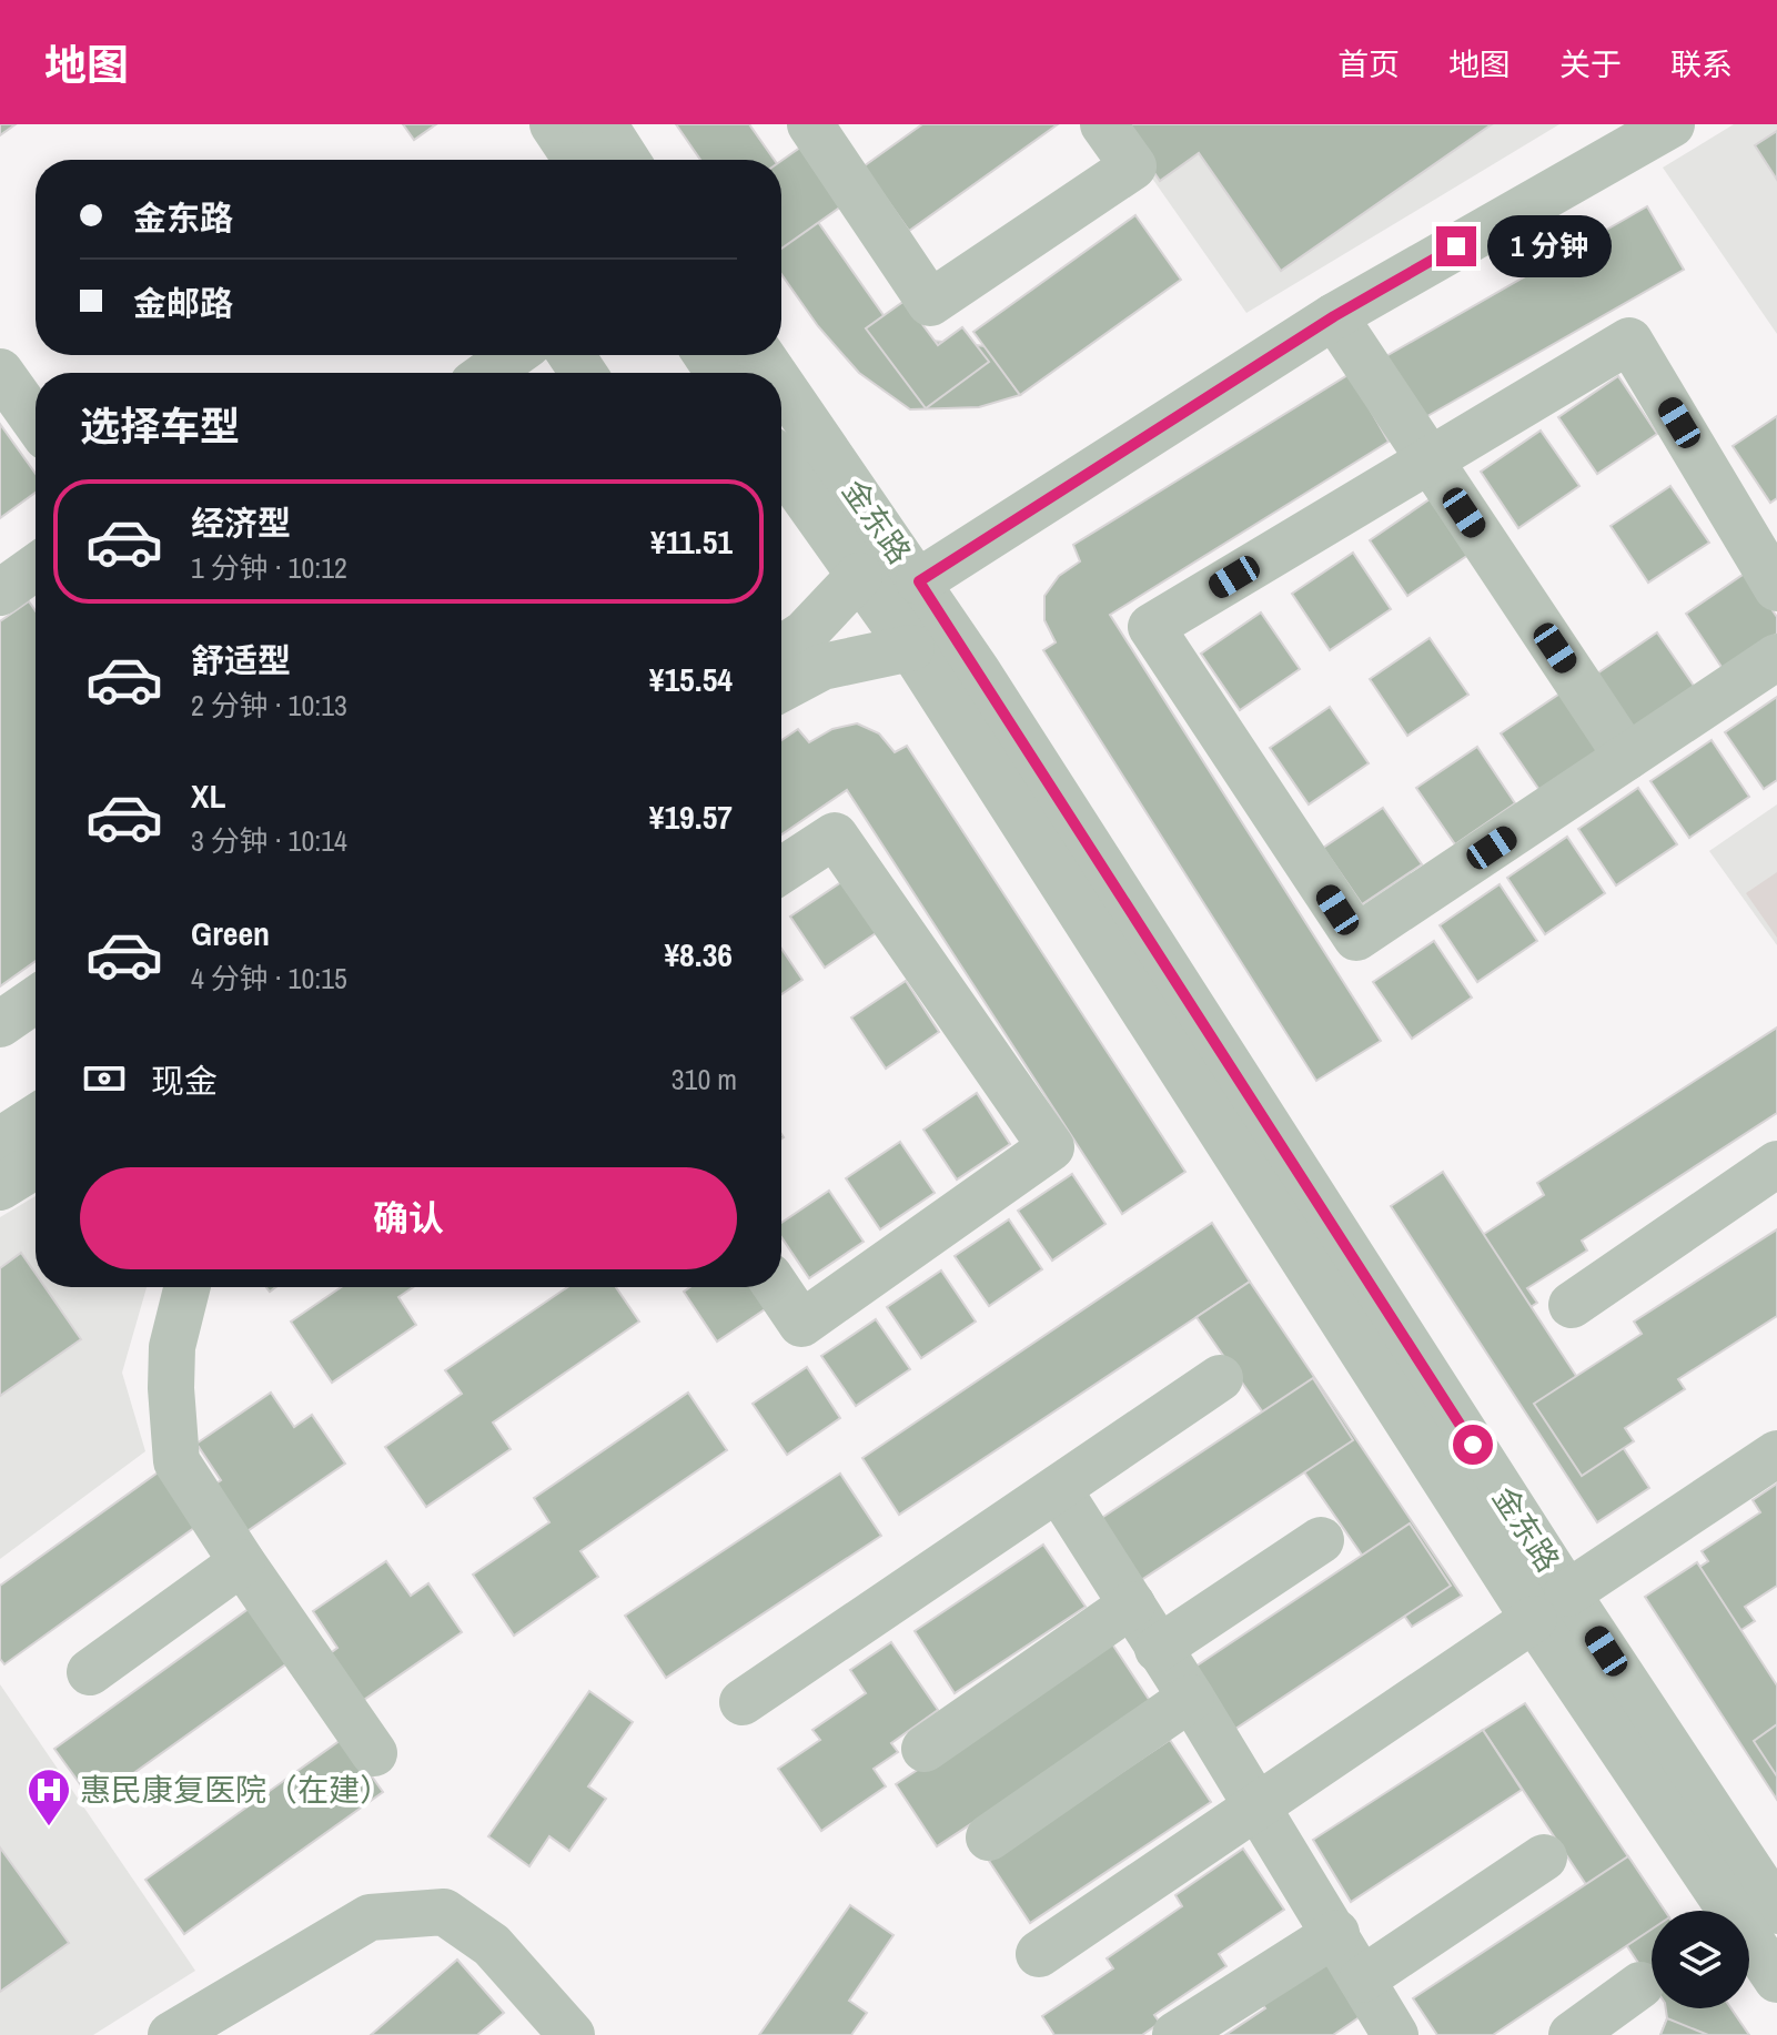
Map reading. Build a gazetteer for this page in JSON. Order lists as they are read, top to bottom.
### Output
{
  "streets": {
    "street": ["金东路"]
  },
  "places": {
    "hospital": ["惠民康复医院（在建）"]
  },
  "page": {
    "header": "地图",
    "nav": [
      "首页",
      "地图",
      "关于",
      "联系"
    ],
    "banner": ["金东路", "金邮路"],
    "bubble": "1 分钟",
    "heading": "选择车型",
    "list": [
      {
        "name": "经济型",
        "note": "1 分钟 · 10:12",
        "value": "¥11.51"
      },
      {
        "name": "舒适型",
        "note": "2 分钟 · 10:13",
        "value": "¥15.54"
      },
      {
        "name": "XL",
        "note": "3 分钟 · 10:14",
        "value": "¥19.57"
      },
      {
        "name": "Green",
        "note": "4 分钟 · 10:15",
        "value": "¥8.36"
      }
    ],
    "pay": ["现金", "310 m"],
    "buttons": "确认"
  }
}
